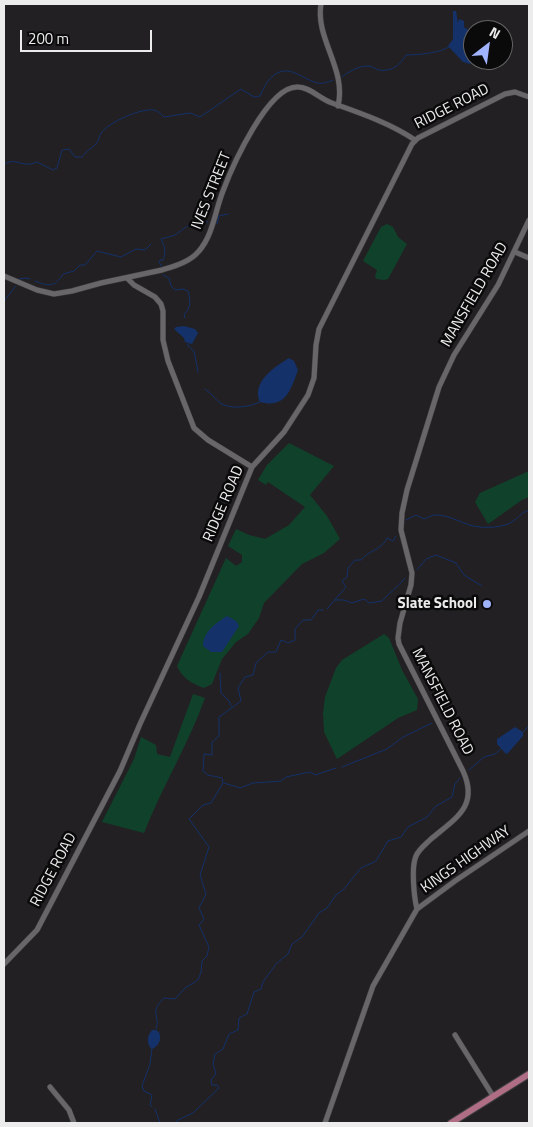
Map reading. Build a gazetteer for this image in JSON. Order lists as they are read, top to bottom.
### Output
{
  "streets": {
    "street": [
      "RIDGE ROAD",
      "IVES STREET",
      "MANSFIELD ROAD",
      "KINGS HIGHWAY"
    ]
  },
  "crossings": [
    ["RIDGE ROAD", "IVES STREET"],
    ["MANSFIELD ROAD", "KINGS HIGHWAY"]
  ],
  "places": ["Slate School"],
  "scale_bar": "200 m",
  "north": "top right"
}
